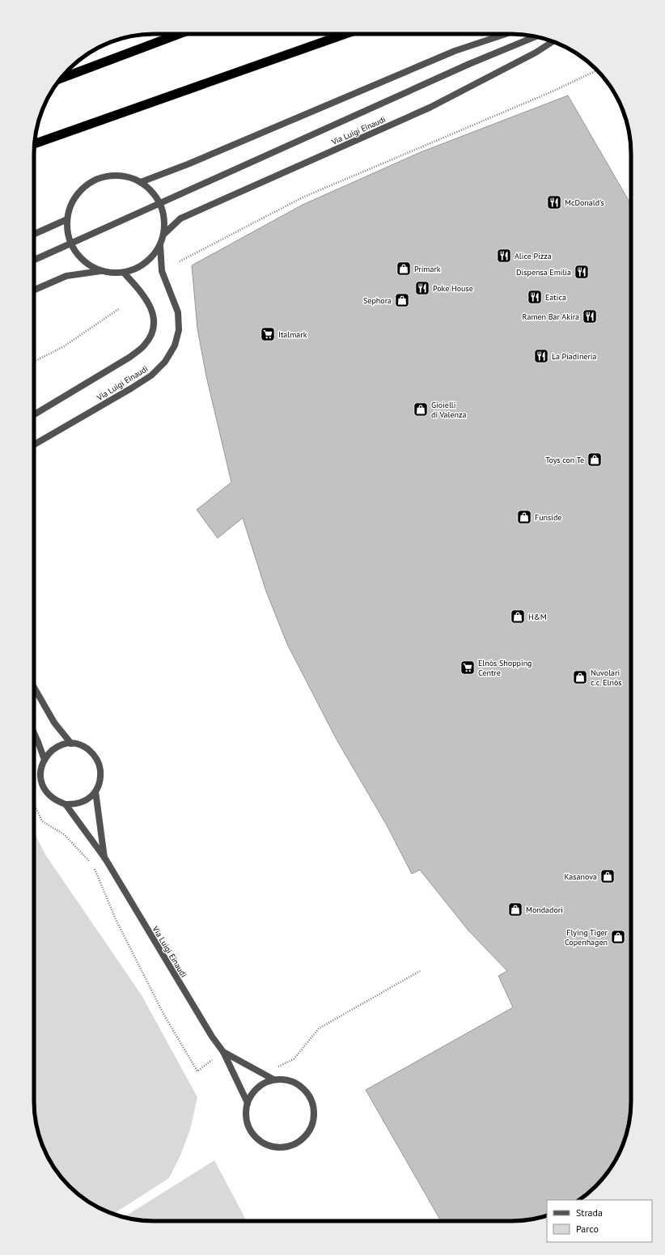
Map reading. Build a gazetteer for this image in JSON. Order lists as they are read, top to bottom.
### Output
{
  "streets": {
    "street": ["Via Luigi Einaudi"]
  },
  "places": {
    "restaurant": [
      "McDonald's",
      "Alice Pizza",
      "Dispensa Emilia",
      "Poke House",
      "Eatica",
      "Ramen Bar Akira",
      "La Piadineria"
    ],
    "shop": [
      "Primark",
      "Sephora",
      "Gioielli di Valenza",
      "Toys con Te",
      "Funside",
      "H&M",
      "Nuvolari c.c. Elnòs",
      "Kasanova",
      "Mondadori",
      "Flying Tiger Copenhagen"
    ],
    "supermarket": ["Italmark", "Elnòs Shopping Centre"]
  },
  "legend": ["Strada", "Parco"]
}
